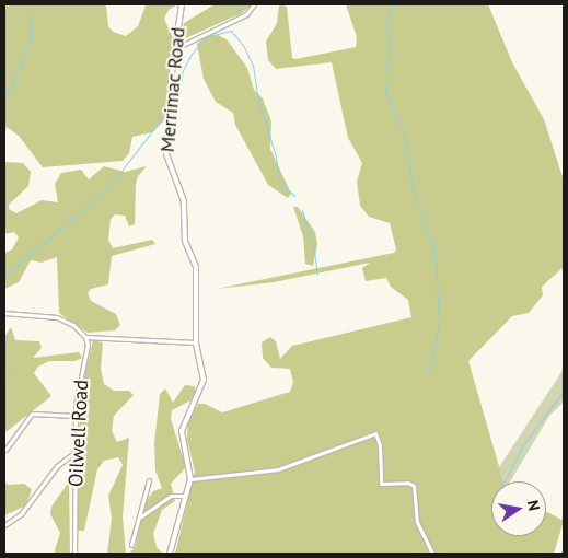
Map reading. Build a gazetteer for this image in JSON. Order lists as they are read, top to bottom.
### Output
{
  "streets": {
    "street": ["Merrimac Road", "Oilwell Road"]
  },
  "north": "right"
}
